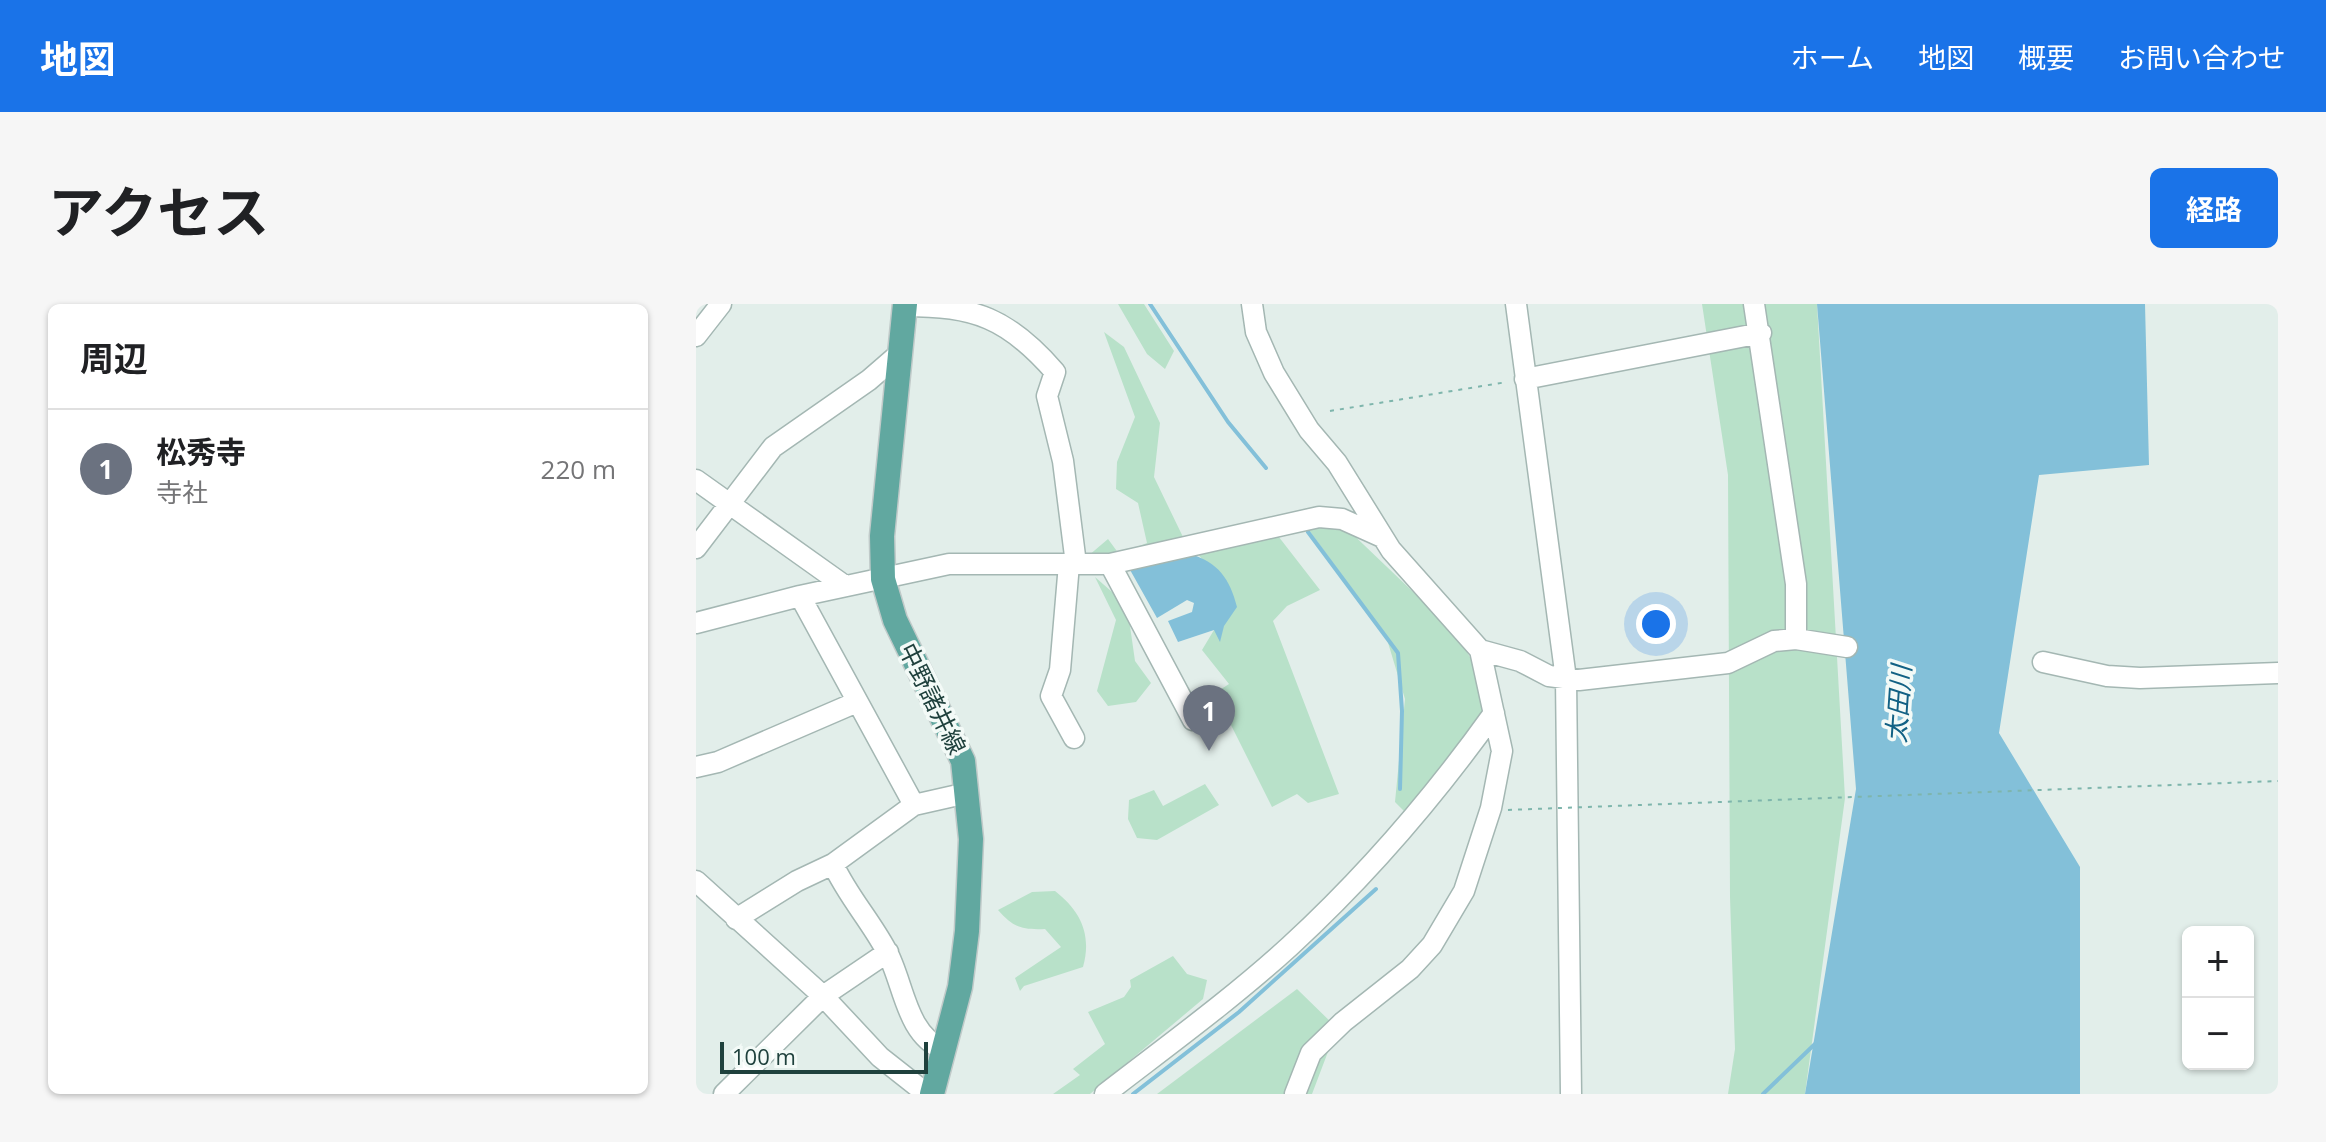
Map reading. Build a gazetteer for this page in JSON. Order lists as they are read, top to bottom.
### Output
{
  "streets": {
    "main road": ["中野諸井線"]
  },
  "water": ["太田川"],
  "scale_bar": "100 m",
  "page": {
    "header": "地図",
    "nav": [
      "ホーム",
      "地図",
      "概要",
      "お問い合わせ"
    ],
    "title": "アクセス",
    "buttons": "経路",
    "heading": "周辺",
    "list": [
      {
        "mark": "1",
        "name": "松秀寺",
        "note": "寺社",
        "value": "220 m"
      }
    ],
    "pins": "1",
    "map_buttons": ["+", "−"],
    "scale": "100 m"
  }
}
